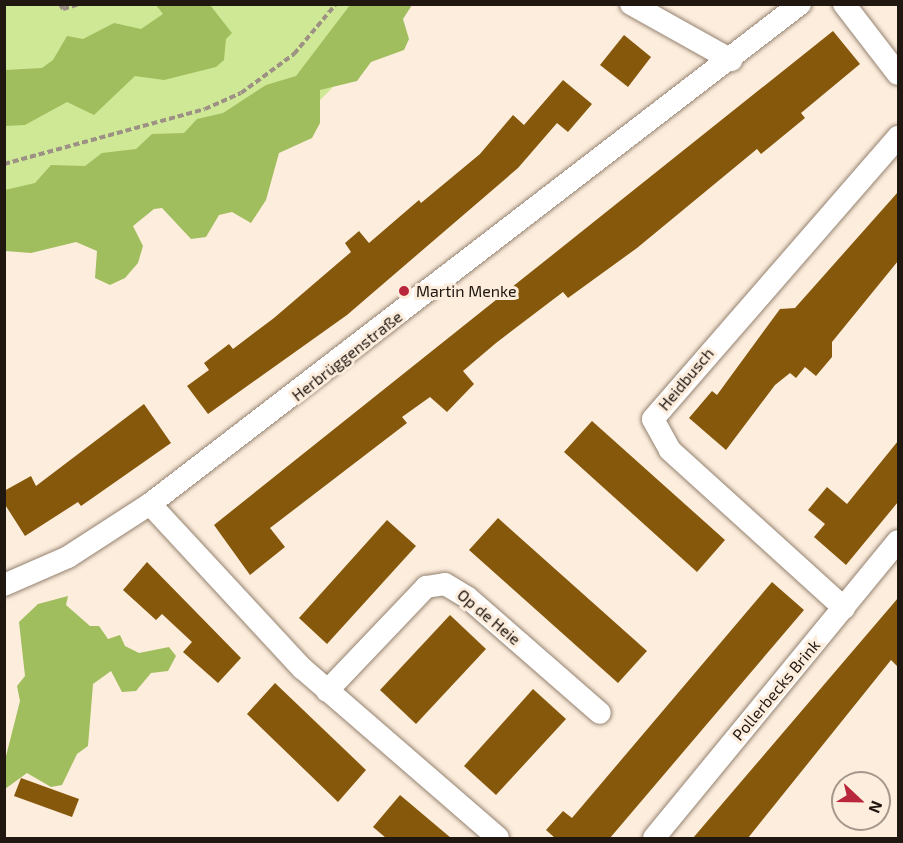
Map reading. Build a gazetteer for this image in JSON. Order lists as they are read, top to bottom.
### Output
{
  "streets": {
    "street": [
      "Herbrüggenstraße",
      "Heidbusch",
      "Op de Heie",
      "Pollerbecks Brink"
    ]
  },
  "crossings": [
    ["Heidbusch", "Pollerbecks Brink"]
  ],
  "places": ["Martin Menke"],
  "north": "right"
}
